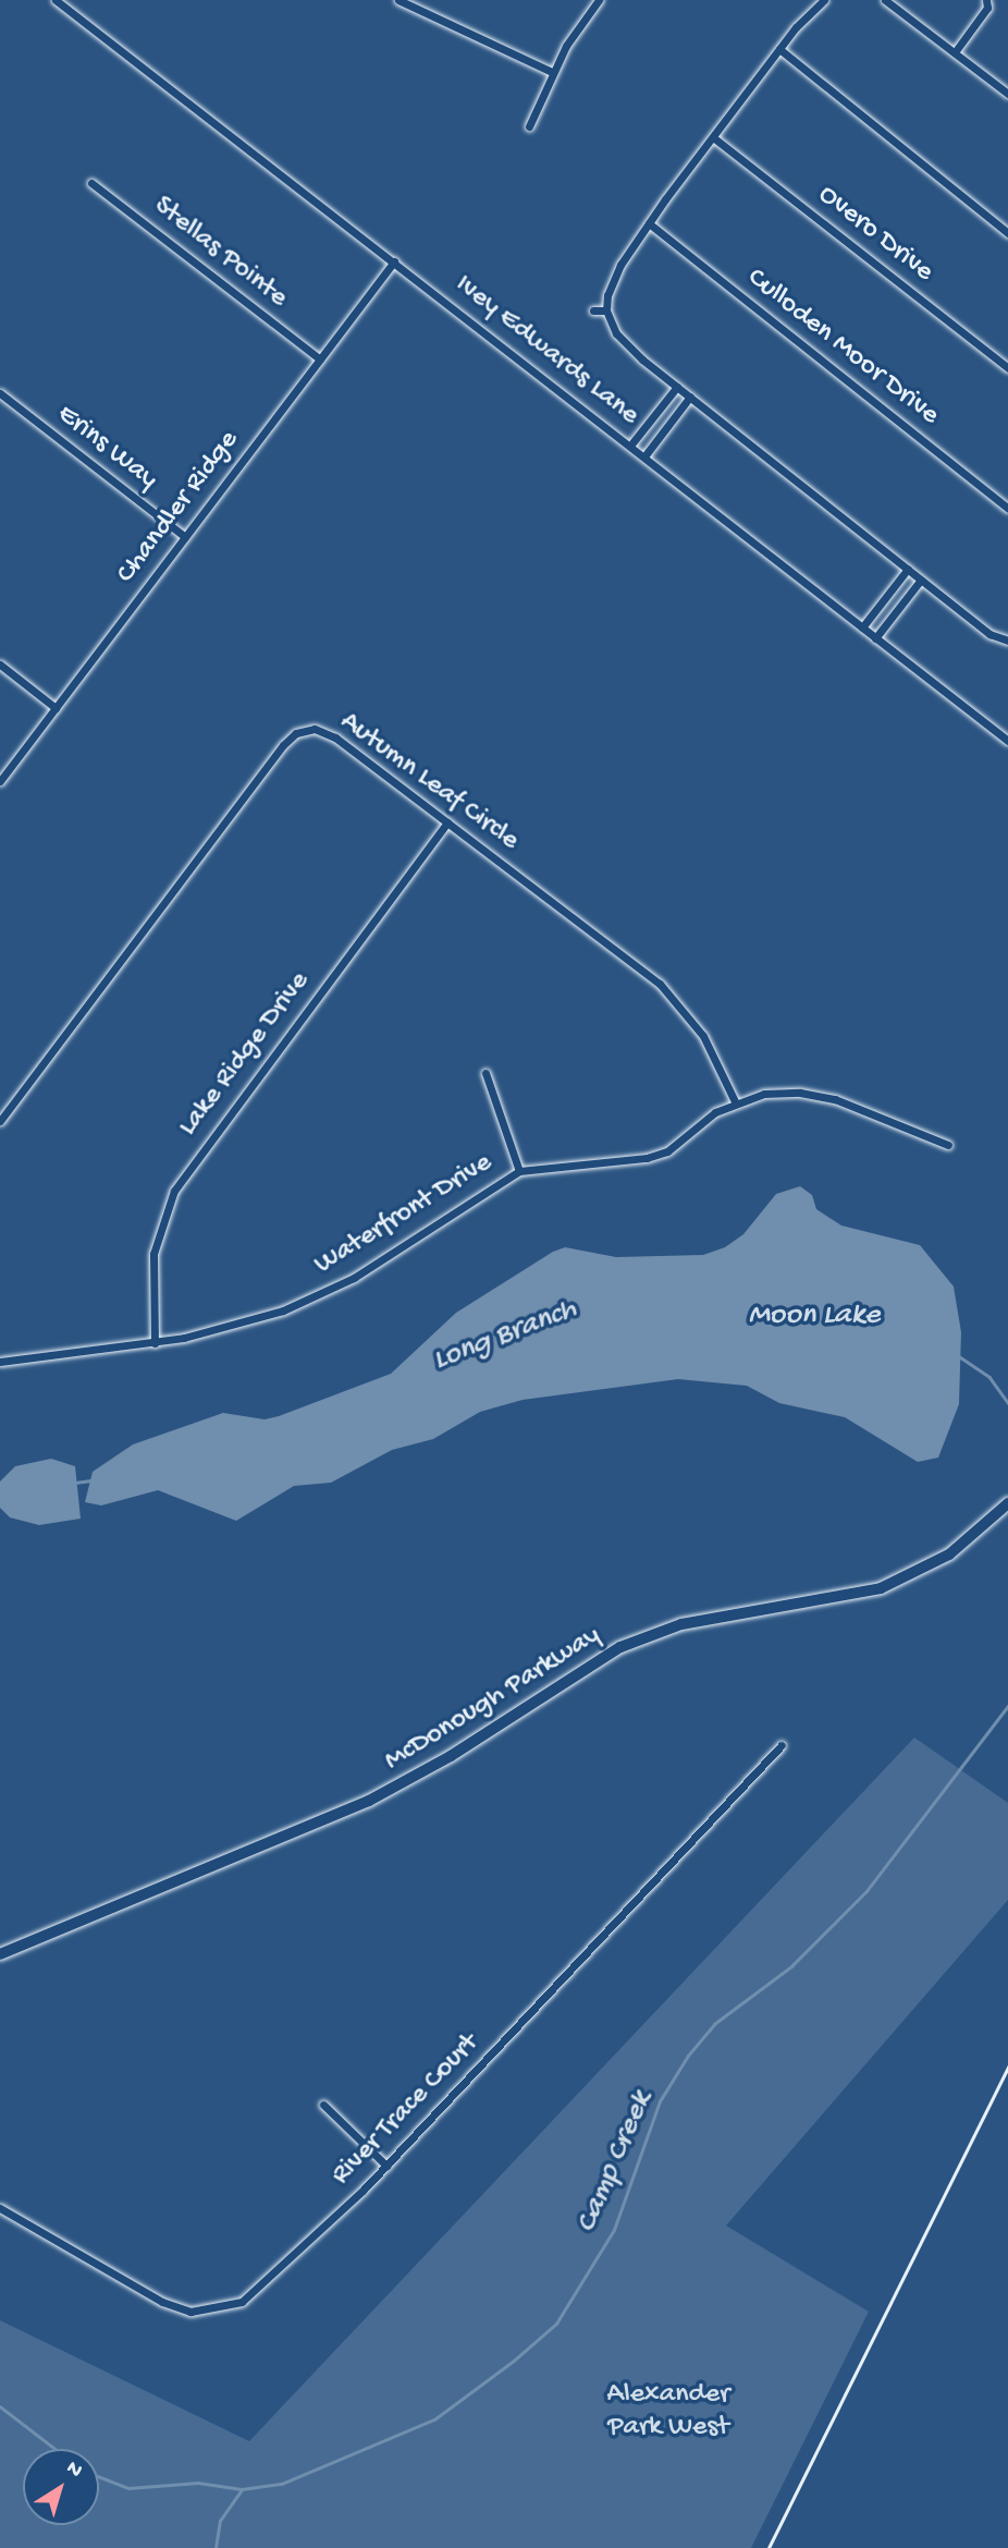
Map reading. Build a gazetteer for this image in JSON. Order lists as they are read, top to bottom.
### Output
{
  "streets": {
    "street": [
      "Overo Drive",
      "Stellas Pointe",
      "Culloden Moor Drive",
      "Ivey Edwards Lane",
      "Erins Way",
      "Chandler Ridge",
      "Autumn Leaf Circle",
      "Lake Ridge Drive",
      "Waterfront Drive",
      "McDonough Parkway",
      "River Trace Court"
    ]
  },
  "crossings": [
    ["Stellas Pointe", "Chandler Ridge"],
    ["Ivey Edwards Lane", "Chandler Ridge"],
    ["Erins Way", "Chandler Ridge"],
    ["Autumn Leaf Circle", "Lake Ridge Drive"],
    ["Autumn Leaf Circle", "Waterfront Drive"],
    ["Lake Ridge Drive", "Waterfront Drive"]
  ],
  "water": ["Moon Lake", "Long Branch", "Camp Creek"],
  "parks": ["Alexander Park West"],
  "north": "top right"
}
